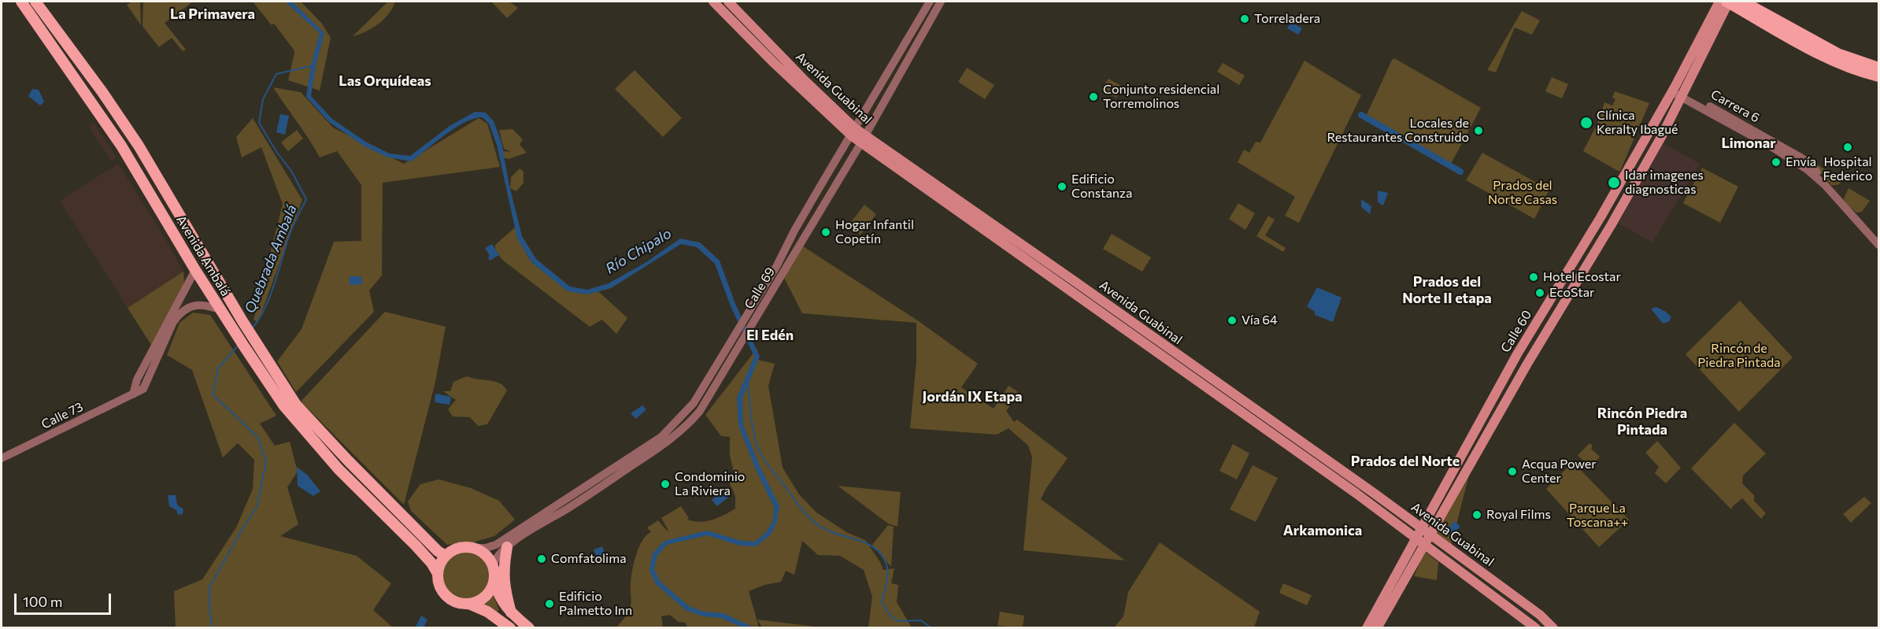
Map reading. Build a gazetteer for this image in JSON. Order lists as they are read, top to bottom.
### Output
{
  "streets": {
    "main road": ["Avenida Guabinal", "Avenida Ambalá", "Calle 60"],
    "street": ["Carrera 6", "Calle 69", "Calle 73"]
  },
  "crossings": [
    ["Avenida Guabinal", "Calle 69"],
    ["Avenida Guabinal", "Calle 60"],
    ["Carrera 6", "Calle 60"],
    ["Avenida Ambalá", "Calle 69"],
    ["Avenida Ambalá", "Calle 73"]
  ],
  "districts": [
    "La Primavera",
    "Las Orquídeas",
    "Limonar",
    "Prados del Norte II etapa",
    "El Edén",
    "Jordán IX Etapa",
    "Rincón Piedra Pintada",
    "Prados del Norte",
    "Arkamonica"
  ],
  "water": ["Río Chipalo", "Quebrada Ambalá"],
  "parks": ["Prados del Norte Casas", "Rincón de Piedra Pintada", "Parque La Toscana++"],
  "places": [
    "Torreladera",
    "Conjunto residencial Torremolinos",
    "Clínica Keralty Ibagué",
    "Locales de Restaurantes Construido",
    "Hospital Federico",
    "Envía",
    "Idar imagenes diagnosticas",
    "Edificio Constanza",
    "Hogar Infantil Copetín",
    "Hotel Ecostar",
    "EcoStar",
    "Vía 64",
    "Acqua Power Center",
    "Condominio La Riviera",
    "Royal Films",
    "Comfatolima",
    "Edificio Palmetto Inn"
  ],
  "scale_bar": "100 m"
}
